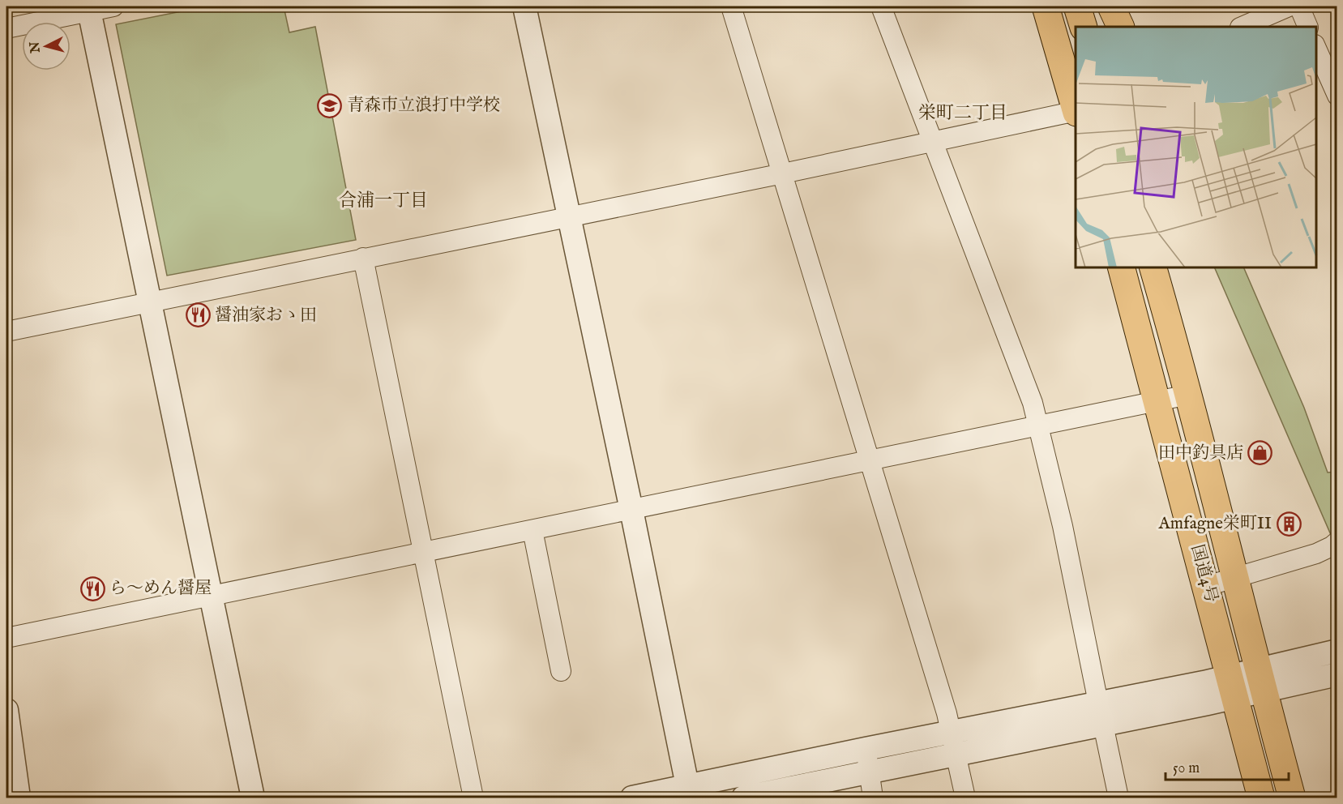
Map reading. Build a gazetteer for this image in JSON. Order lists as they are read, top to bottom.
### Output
{
  "streets": {
    "highway": ["国道4号"]
  },
  "districts": ["栄町二丁目", "合浦一丁目"],
  "places": {
    "school or university": ["青森市立浪打中学校"],
    "restaurant": ["醤油家おゝ田", "ら～めん醤屋"],
    "shop": ["田中釣具店"],
    "building": ["Amfagne栄町II"]
  },
  "scale_bar": "50 m",
  "north": "left"
}
